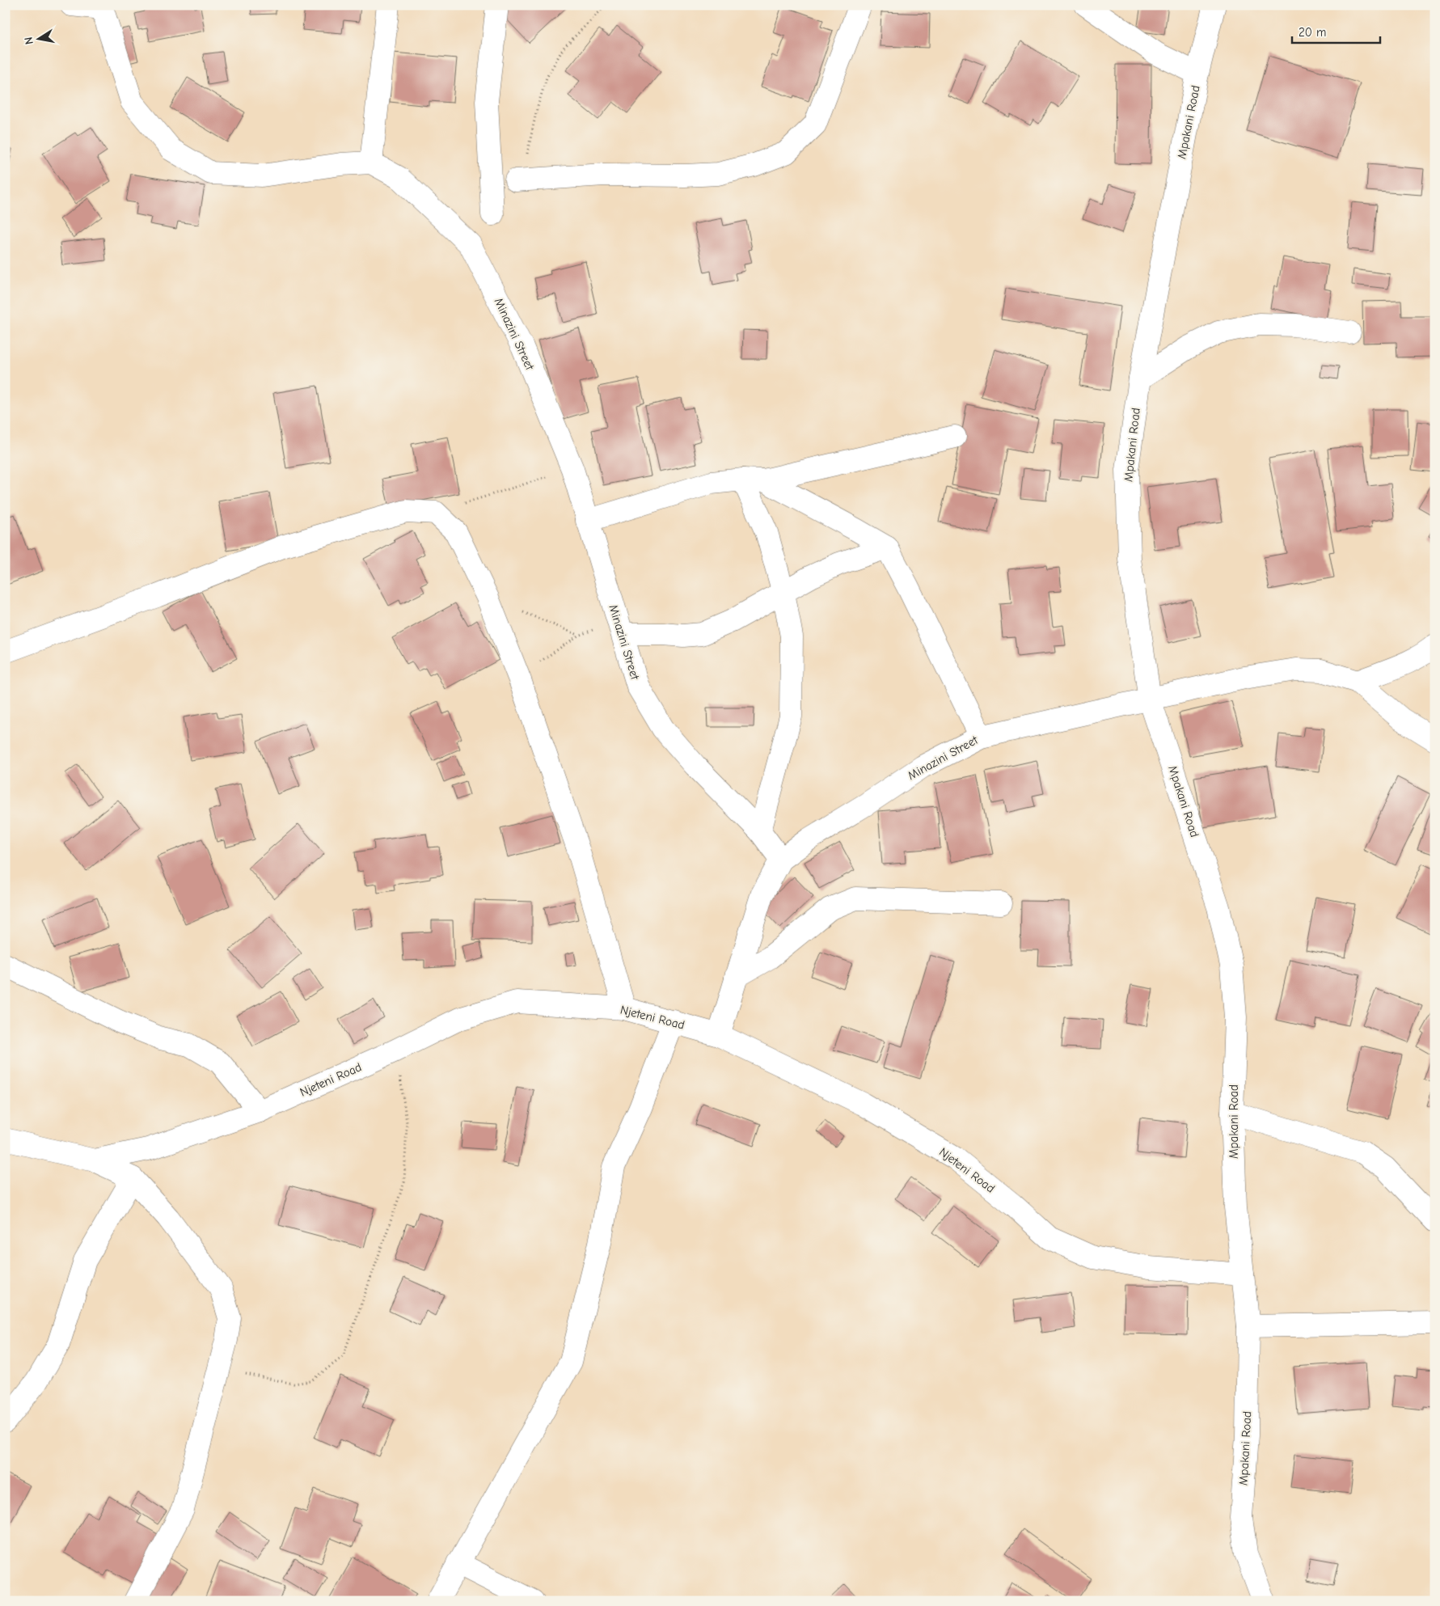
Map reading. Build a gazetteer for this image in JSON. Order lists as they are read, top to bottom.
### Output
{
  "streets": {
    "street": ["Mpakani Road", "Minazini Street", "Njeteni Road"]
  },
  "crossings": [
    ["Mpakani Road", "Minazini Street"],
    ["Mpakani Road", "Njeteni Road"],
    ["Minazini Street", "Njeteni Road"]
  ],
  "scale_bar": "20 m",
  "north": "left"
}
